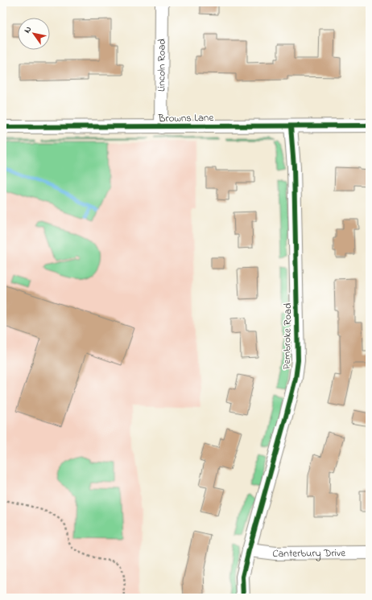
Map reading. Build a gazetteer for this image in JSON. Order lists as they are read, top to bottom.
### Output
{
  "streets": {
    "street": [
      "Lincoln Road",
      "Browns Lane",
      "Pembroke Road",
      "Canterbury Drive"
    ]
  },
  "crossings": [
    ["Lincoln Road", "Browns Lane"],
    ["Browns Lane", "Pembroke Road"],
    ["Pembroke Road", "Canterbury Drive"]
  ],
  "north": "top left"
}
